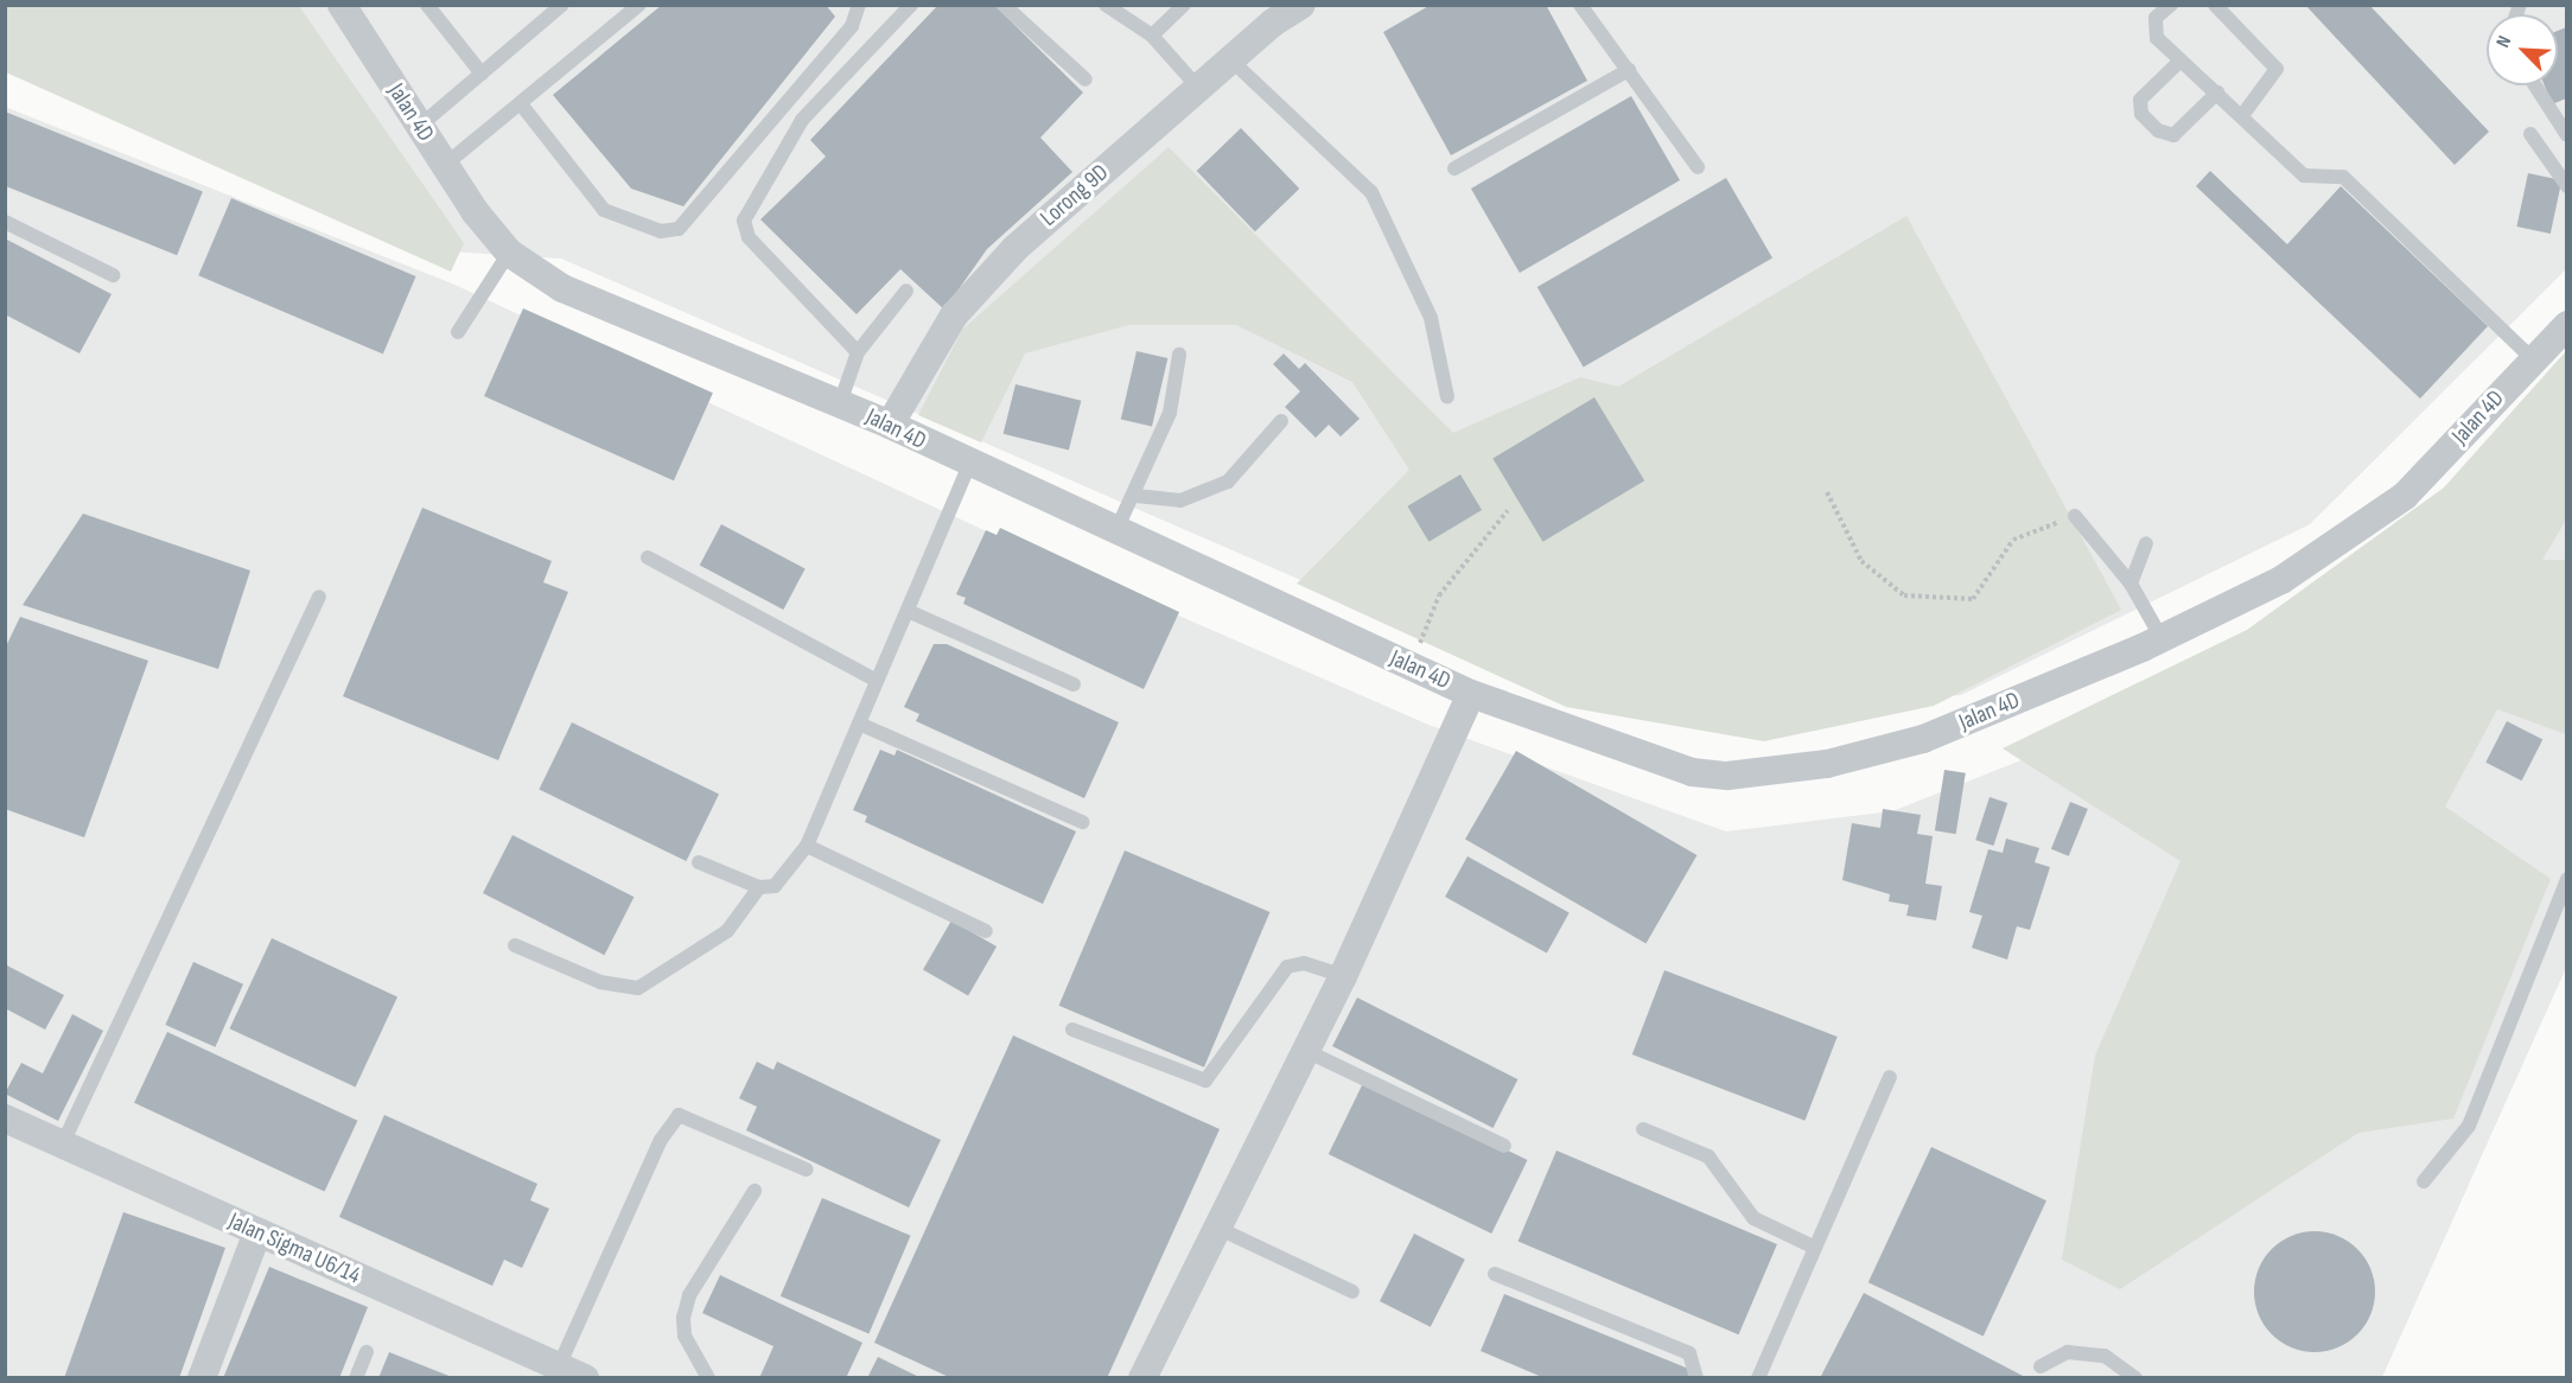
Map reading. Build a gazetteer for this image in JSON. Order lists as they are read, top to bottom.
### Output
{
  "streets": {
    "street": ["Jalan 4D", "Lorong 9D", "Jalan Sigma U6/14"]
  },
  "crossings": [
    ["Jalan 4D", "Lorong 9D"]
  ],
  "north": "top left"
}
